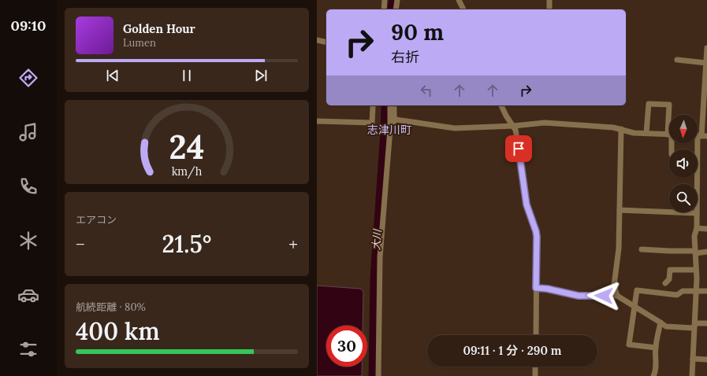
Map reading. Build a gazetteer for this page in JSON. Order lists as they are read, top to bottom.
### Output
{
  "districts": ["志津川町"],
  "water": ["大川"],
  "north": "bottom",
  "page": {
    "tabs": "09:10",
    "turn": ["90 m", "右折"],
    "song": ["Golden Hour", "Lumen"],
    "tile": [
      "エアコン",
      ["航続距離 · 80%", "400 km"]
    ],
    "heat": ["−", "21.5°", "+"],
    "limit": "30",
    "trip": "09:11 · 1 分 · 290 m",
    "gauge": ["24", "km/h"]
  }
}
